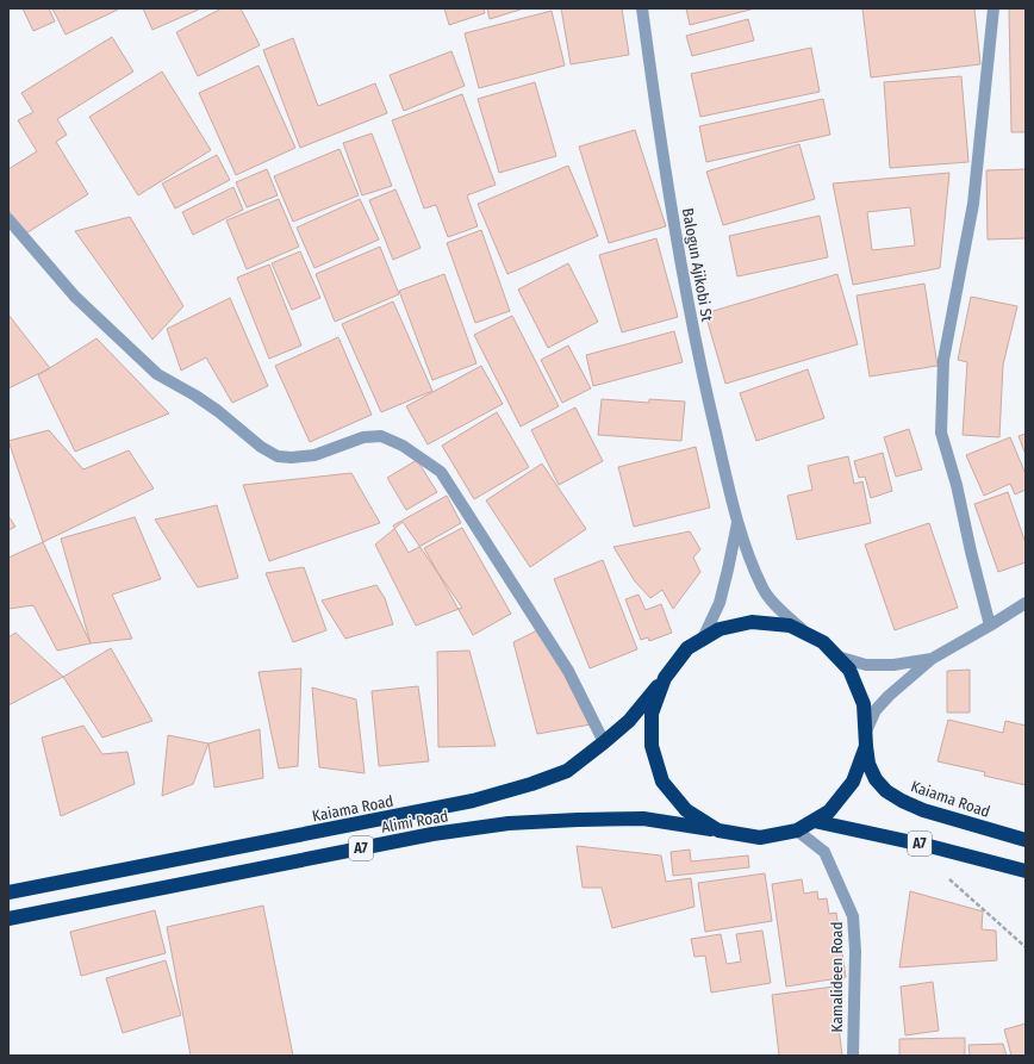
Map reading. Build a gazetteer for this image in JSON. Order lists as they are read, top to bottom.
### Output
{
  "streets": {
    "highway": ["Kaiama Road", "Alimi Road", "A7"],
    "street": ["Balogun Ajikobi St", "Kamalideen Road"]
  },
  "crossings": [
    ["Kaiama Road", "Alimi Road"],
    ["Alimi Road", "A7"],
    ["Alimi Road", "Kamalideen Road"]
  ]
}
